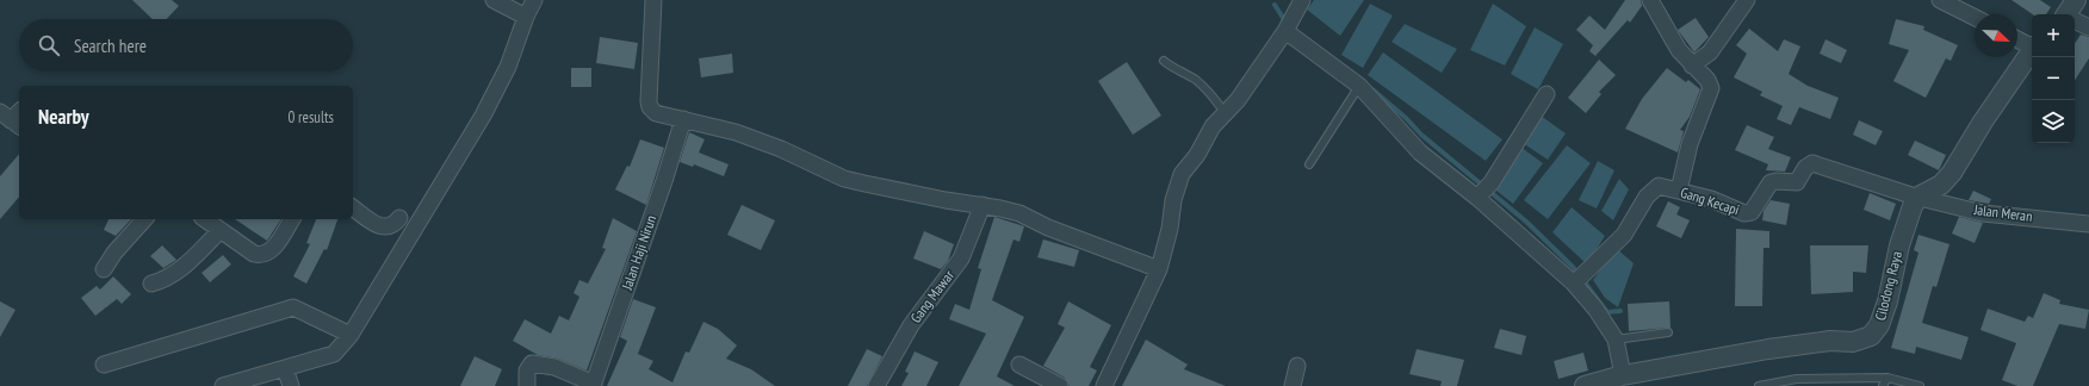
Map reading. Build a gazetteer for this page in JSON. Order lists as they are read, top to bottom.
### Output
{
  "streets": {
    "street": [
      "Gang Kecapi",
      "Jalan Meran",
      "Jalan Haji Nirun",
      "Cilodong Raya",
      "Gang Mawar"
    ]
  },
  "crossings": [
    ["Gang Kecapi", "Jalan Meran"],
    ["Gang Kecapi", "Cilodong Raya"],
    ["Jalan Meran", "Cilodong Raya"]
  ],
  "north": "bottom right",
  "page": {
    "map_buttons": ["+", "−"],
    "search": "Search here",
    "heading": ["Nearby", "0 results"]
  }
}
